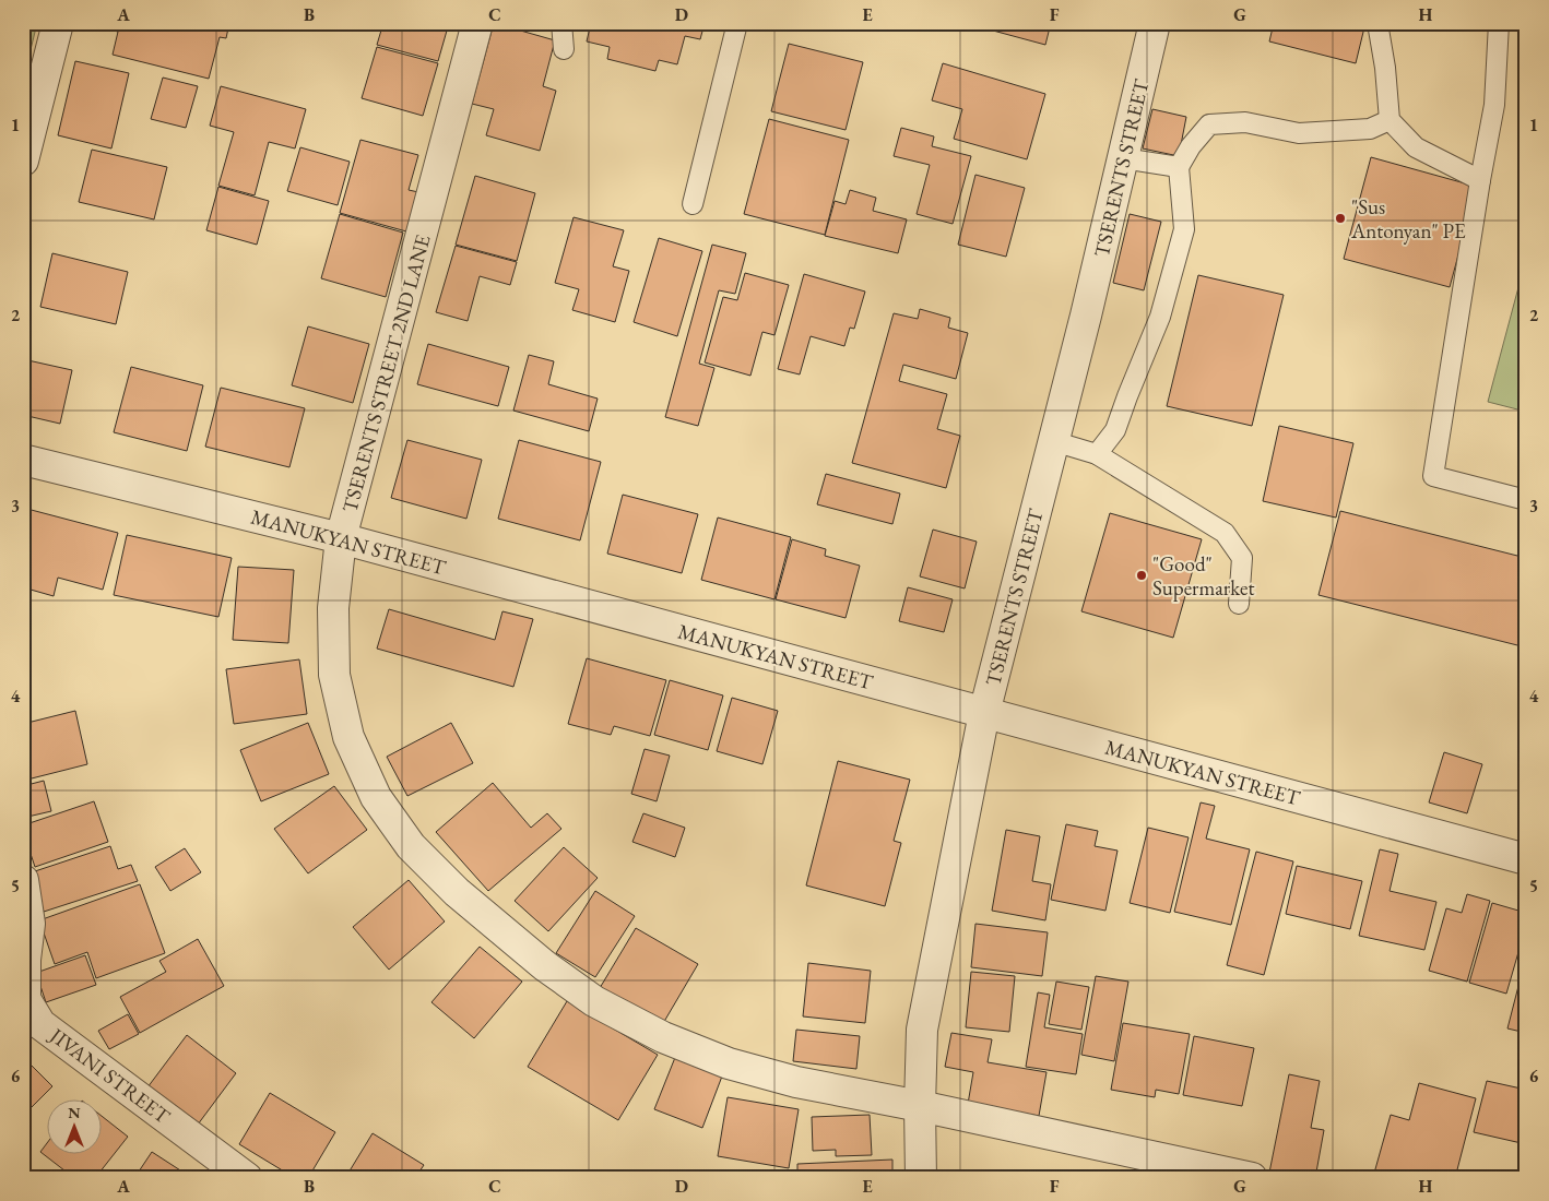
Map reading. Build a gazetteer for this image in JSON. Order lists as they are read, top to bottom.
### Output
{
  "streets": {
    "street": [
      "TSERENTS STREET",
      "TSERENTS STREET 2ND LANE",
      "MANUKYAN STREET",
      "JIVANI STREET"
    ]
  },
  "crossings": [
    ["TSERENTS STREET", "TSERENTS STREET 2ND LANE"],
    ["TSERENTS STREET", "MANUKYAN STREET"],
    ["TSERENTS STREET 2ND LANE", "MANUKYAN STREET"]
  ],
  "places": ["\"Sus Antonyan\" PE", "\"Good\" Supermarket"],
  "north": "top",
  "grid": {
    "columns": [
      "A",
      "B",
      "C",
      "D",
      "E",
      "F",
      "G",
      "H"
    ],
    "rows": [
      "1",
      "2",
      "3",
      "4",
      "5",
      "6"
    ]
  }
}
